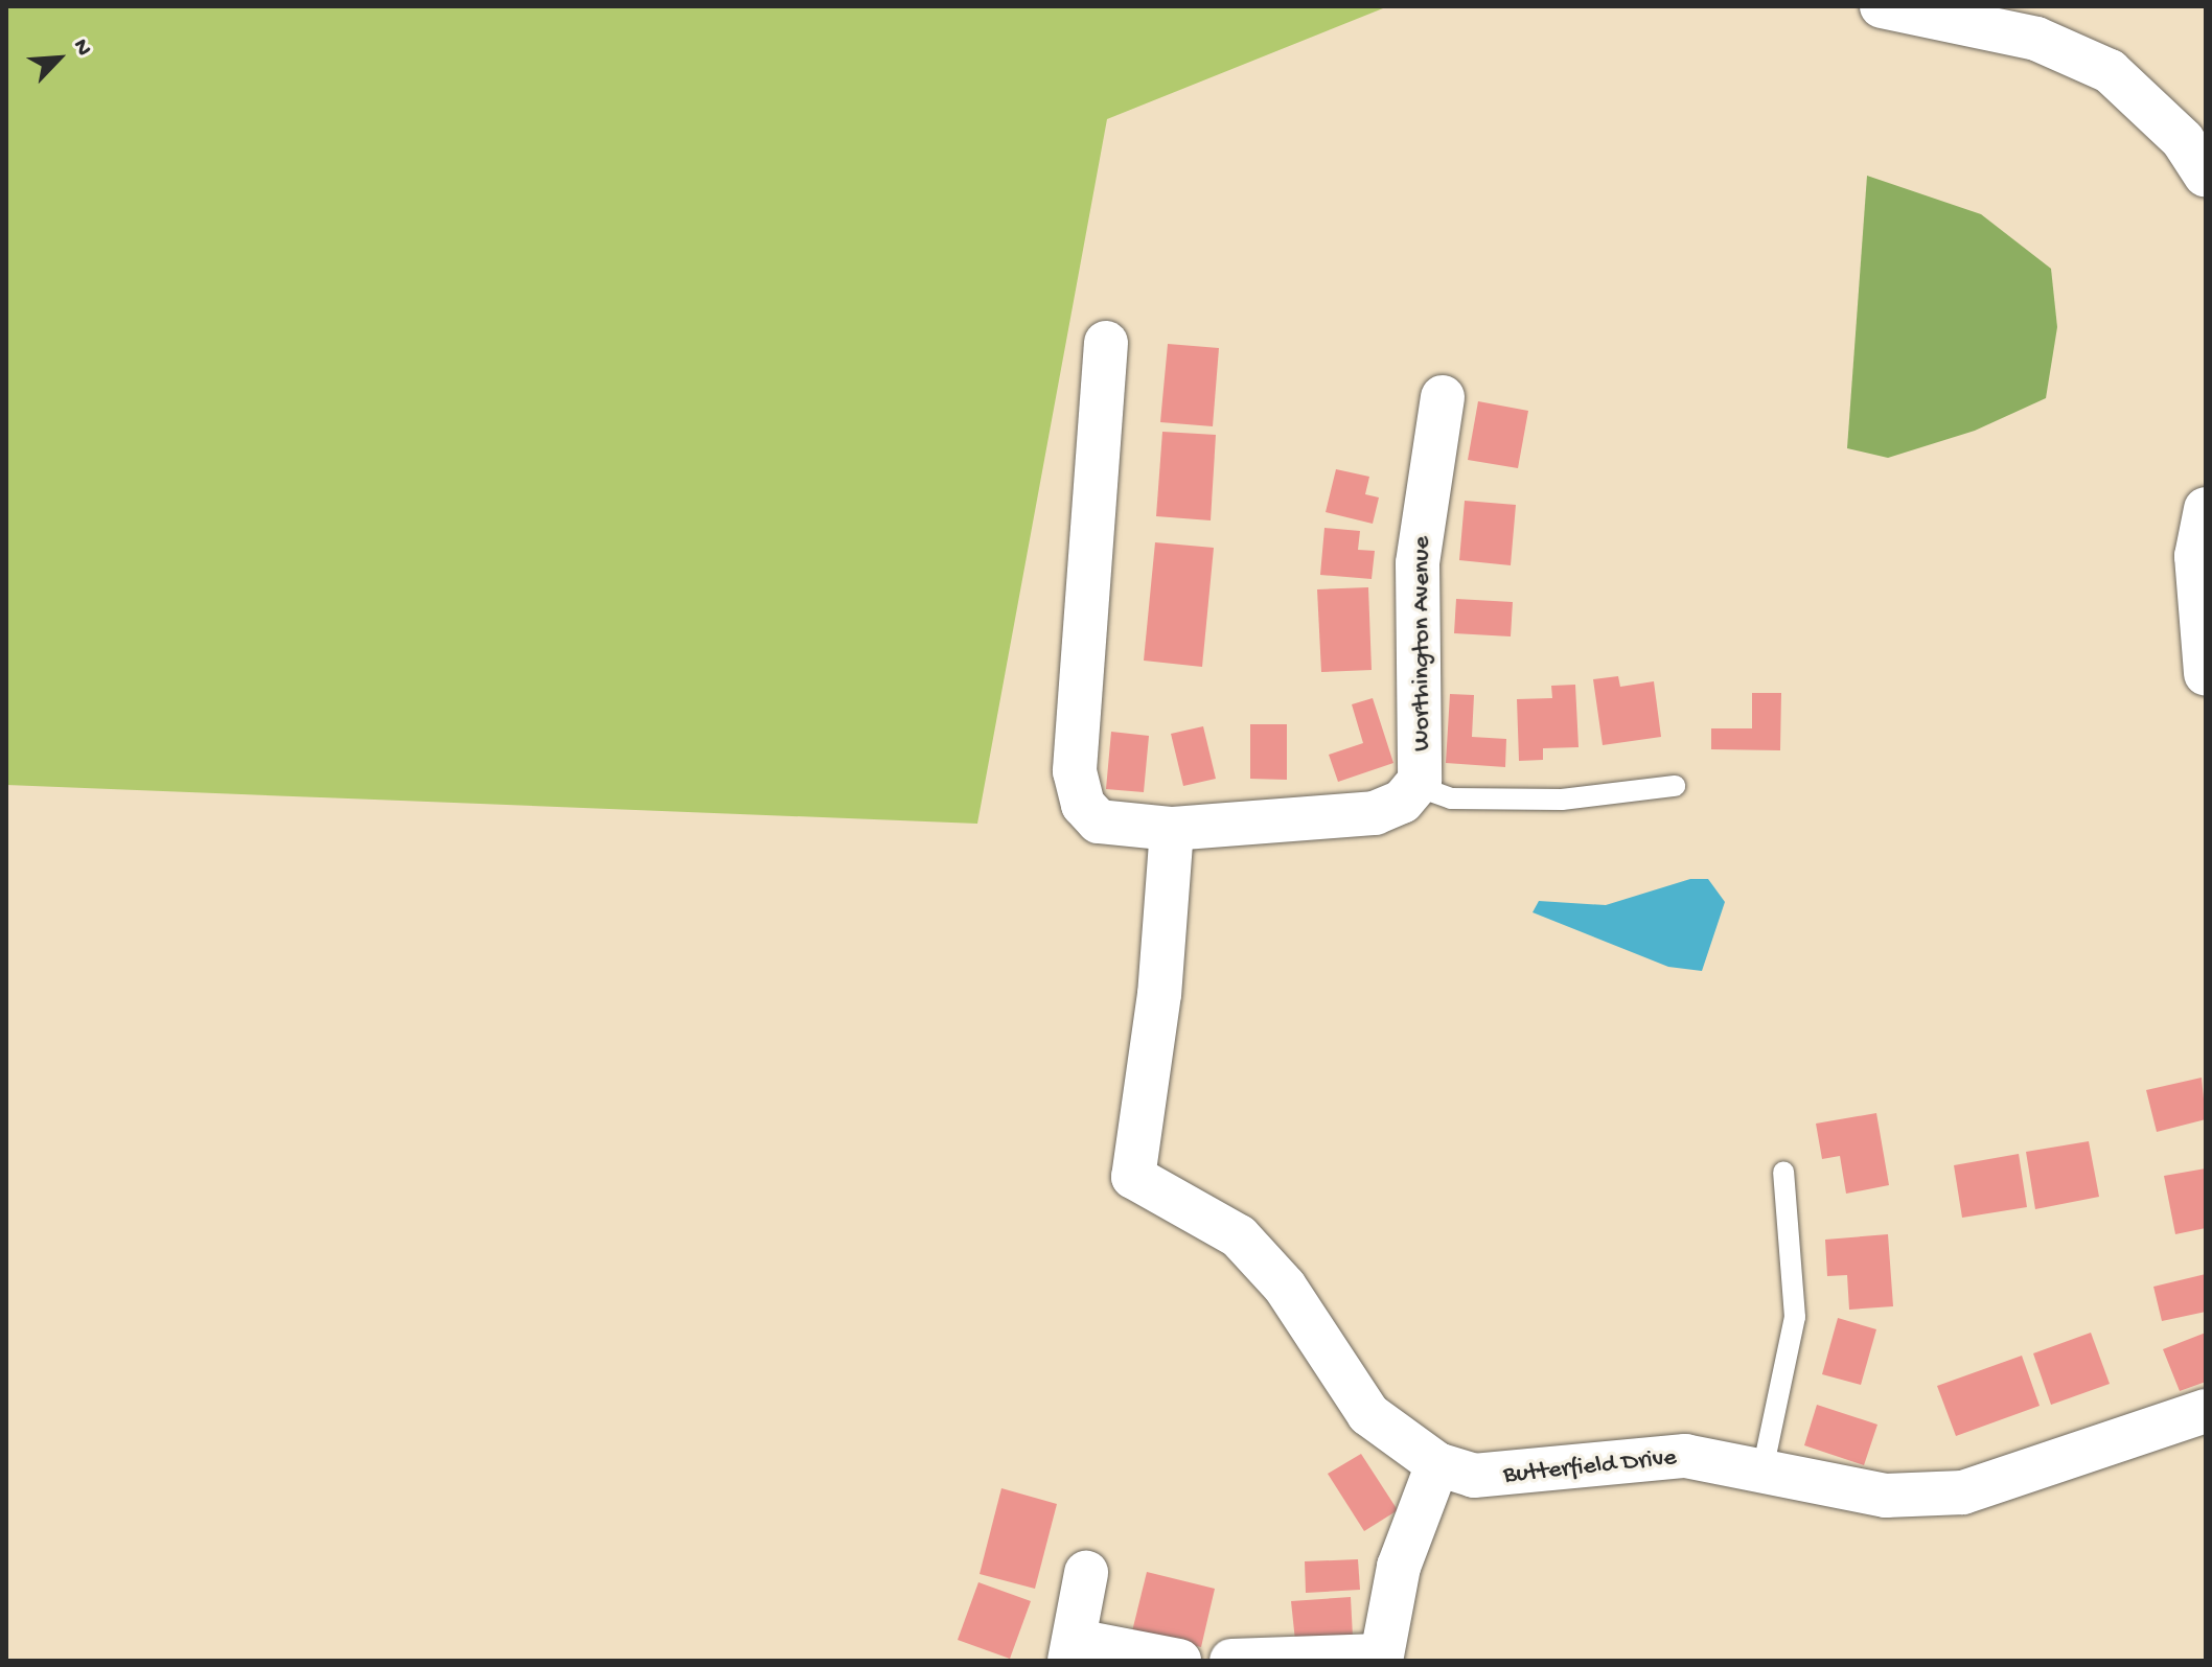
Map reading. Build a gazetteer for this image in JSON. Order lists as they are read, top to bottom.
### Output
{
  "streets": {
    "street": ["Worthington Avenue", "Butterfield Drive"]
  },
  "crossings": [
    ["Worthington Avenue", "Butterfield Drive"]
  ],
  "north": "top right"
}
